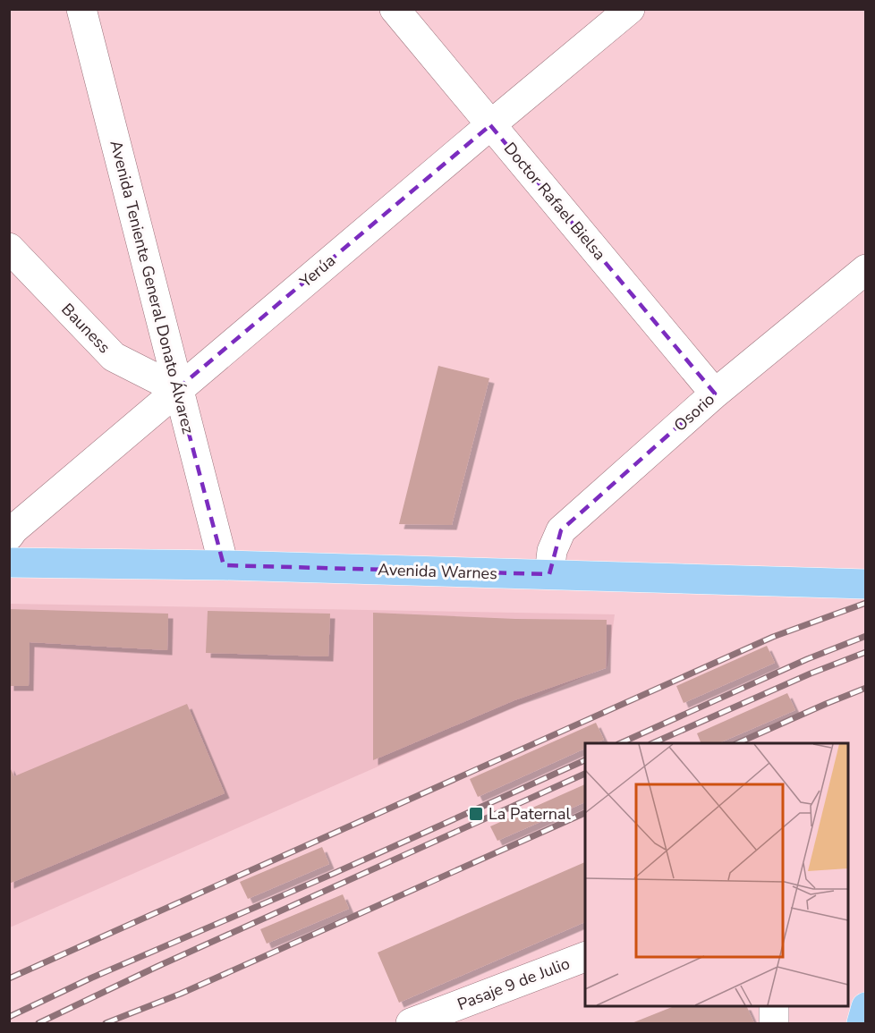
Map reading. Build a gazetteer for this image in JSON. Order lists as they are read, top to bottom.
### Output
{
  "streets": {
    "main road": ["Avenida Warnes"],
    "street": [
      "Doctor Rafael Bielsa",
      "Yerúa",
      "Avenida Teniente General Donato Álvarez",
      "Bauness",
      "Osorio",
      "Pasaje 9 de Julio"
    ]
  },
  "crossings": [
    ["Doctor Rafael Bielsa", "Yerúa"],
    ["Doctor Rafael Bielsa", "Osorio"],
    ["Yerúa", "Avenida Teniente General Donato Álvarez"],
    ["Yerúa", "Bauness"],
    ["Avenida Teniente General Donato Álvarez", "Bauness"],
    ["Avenida Teniente General Donato Álvarez", "Avenida Warnes"],
    ["Osorio", "Avenida Warnes"]
  ],
  "places": {
    "transit": ["La Paternal"]
  }
}
